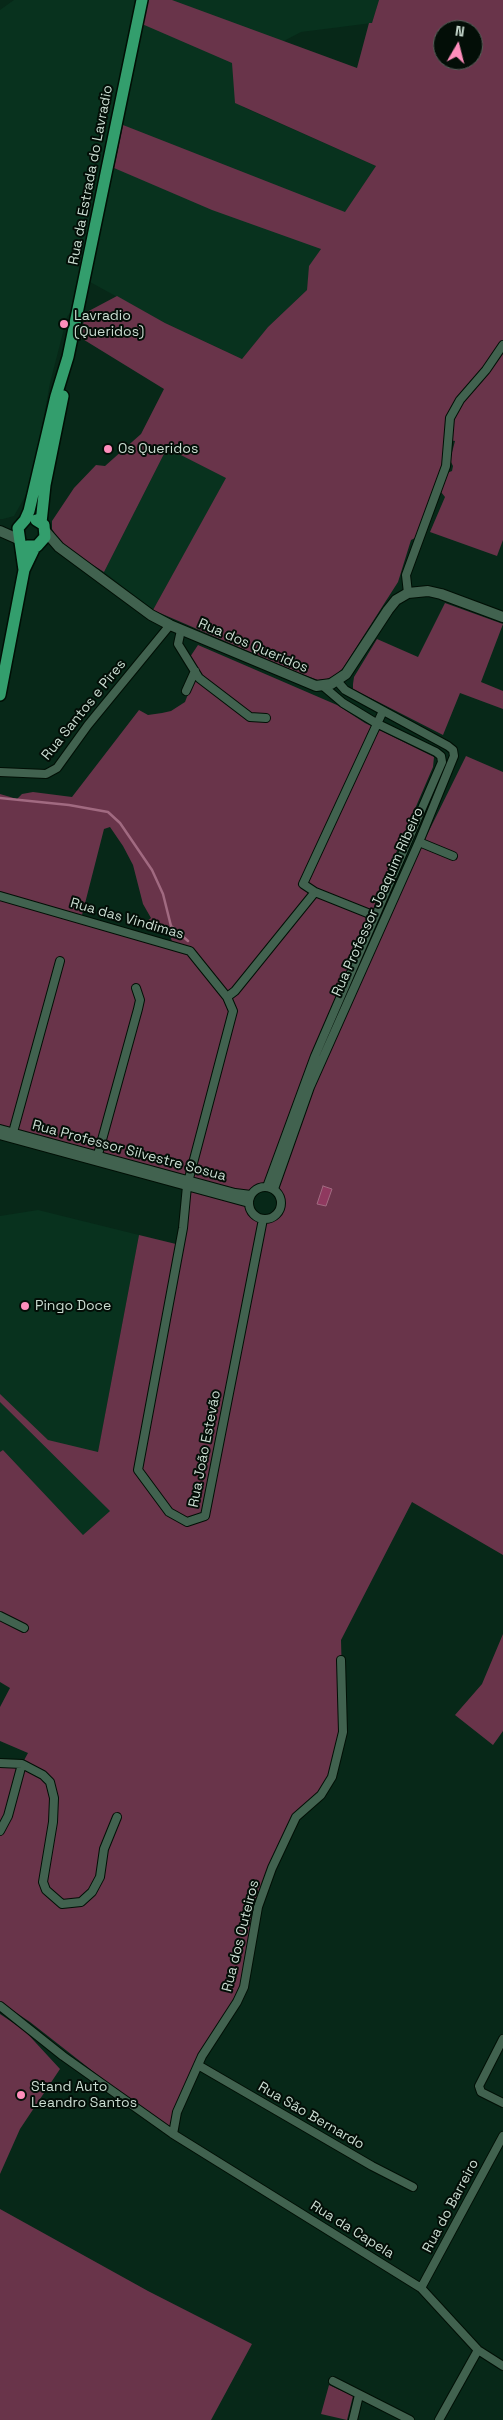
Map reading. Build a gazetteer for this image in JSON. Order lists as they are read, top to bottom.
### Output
{
  "streets": {
    "main road": ["Rua da Estrada do Lavradio"],
    "street": [
      "Rua dos Queridos",
      "Rua Santos e Pires",
      "Rua Professor Joaquim Ribeiro",
      "Rua das Vindimas",
      "Rua Professor Silvestre Sosua",
      "Rua João Estevão",
      "Rua dos Outeiros",
      "Rua São Bernardo",
      "Rua do Barreiro",
      "Rua da Capela"
    ]
  },
  "crossings": [
    ["Rua da Estrada do Lavradio", "Rua dos Queridos"],
    ["Rua dos Queridos", "Rua Santos e Pires"],
    ["Rua dos Queridos", "Rua Professor Joaquim Ribeiro"],
    ["Rua Professor Joaquim Ribeiro", "Rua Professor Silvestre Sosua"],
    ["Rua Professor Joaquim Ribeiro", "Rua João Estevão"],
    ["Rua Professor Silvestre Sosua", "Rua João Estevão"],
    ["Rua dos Outeiros", "Rua São Bernardo"],
    ["Rua dos Outeiros", "Rua da Capela"],
    ["Rua do Barreiro", "Rua da Capela"]
  ],
  "places": [
    "Lavradio (Queridos)",
    "Os Queridos",
    "Pingo Doce",
    "Stand Auto Leandro Santos"
  ],
  "north": "top"
}
